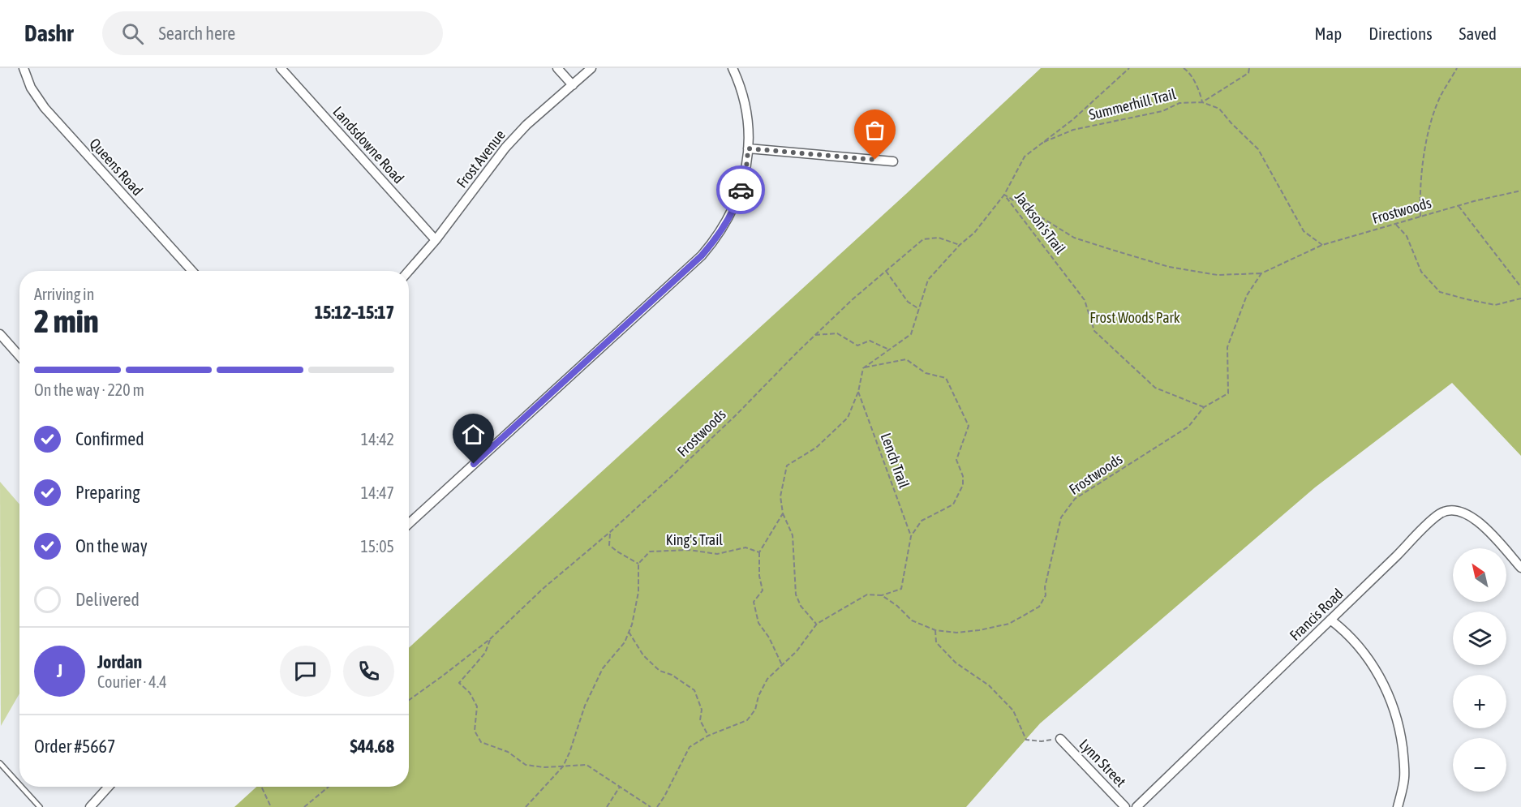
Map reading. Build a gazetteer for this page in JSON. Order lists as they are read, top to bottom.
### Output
{
  "streets": {
    "street": [
      "Landsdowne Road",
      "Frost Avenue",
      "Queens Road",
      "Francis Road",
      "Lynn Street"
    ],
    "path": [
      "Summerhill Trail",
      "Frostwoods",
      "Jackson'sTrail",
      "Lench Trail",
      "King's Trail"
    ]
  },
  "crossings": [
    ["Landsdowne Road", "Frost Avenue"],
    ["Frostwoods", "Jackson'sTrail"]
  ],
  "parks": ["Frost Woods Park"],
  "north": "top left",
  "page": {
    "header": "Dashr",
    "search": "Search here",
    "nav": ["Map", "Directions", "Saved"],
    "heading": ["2 min", "Arriving in", "15:12–15:17"],
    "panel": [
      "Jordan",
      "Courier · 4.4",
      "Order #5667",
      "$44.68"
    ],
    "bar": "On the way · 220 m",
    "list": [
      ["Confirmed", "14:42"],
      ["Preparing", "14:47"],
      ["On the way", "15:05"],
      "Delivered"
    ],
    "map_buttons": ["+", "−"],
    "round": "J"
  }
}
